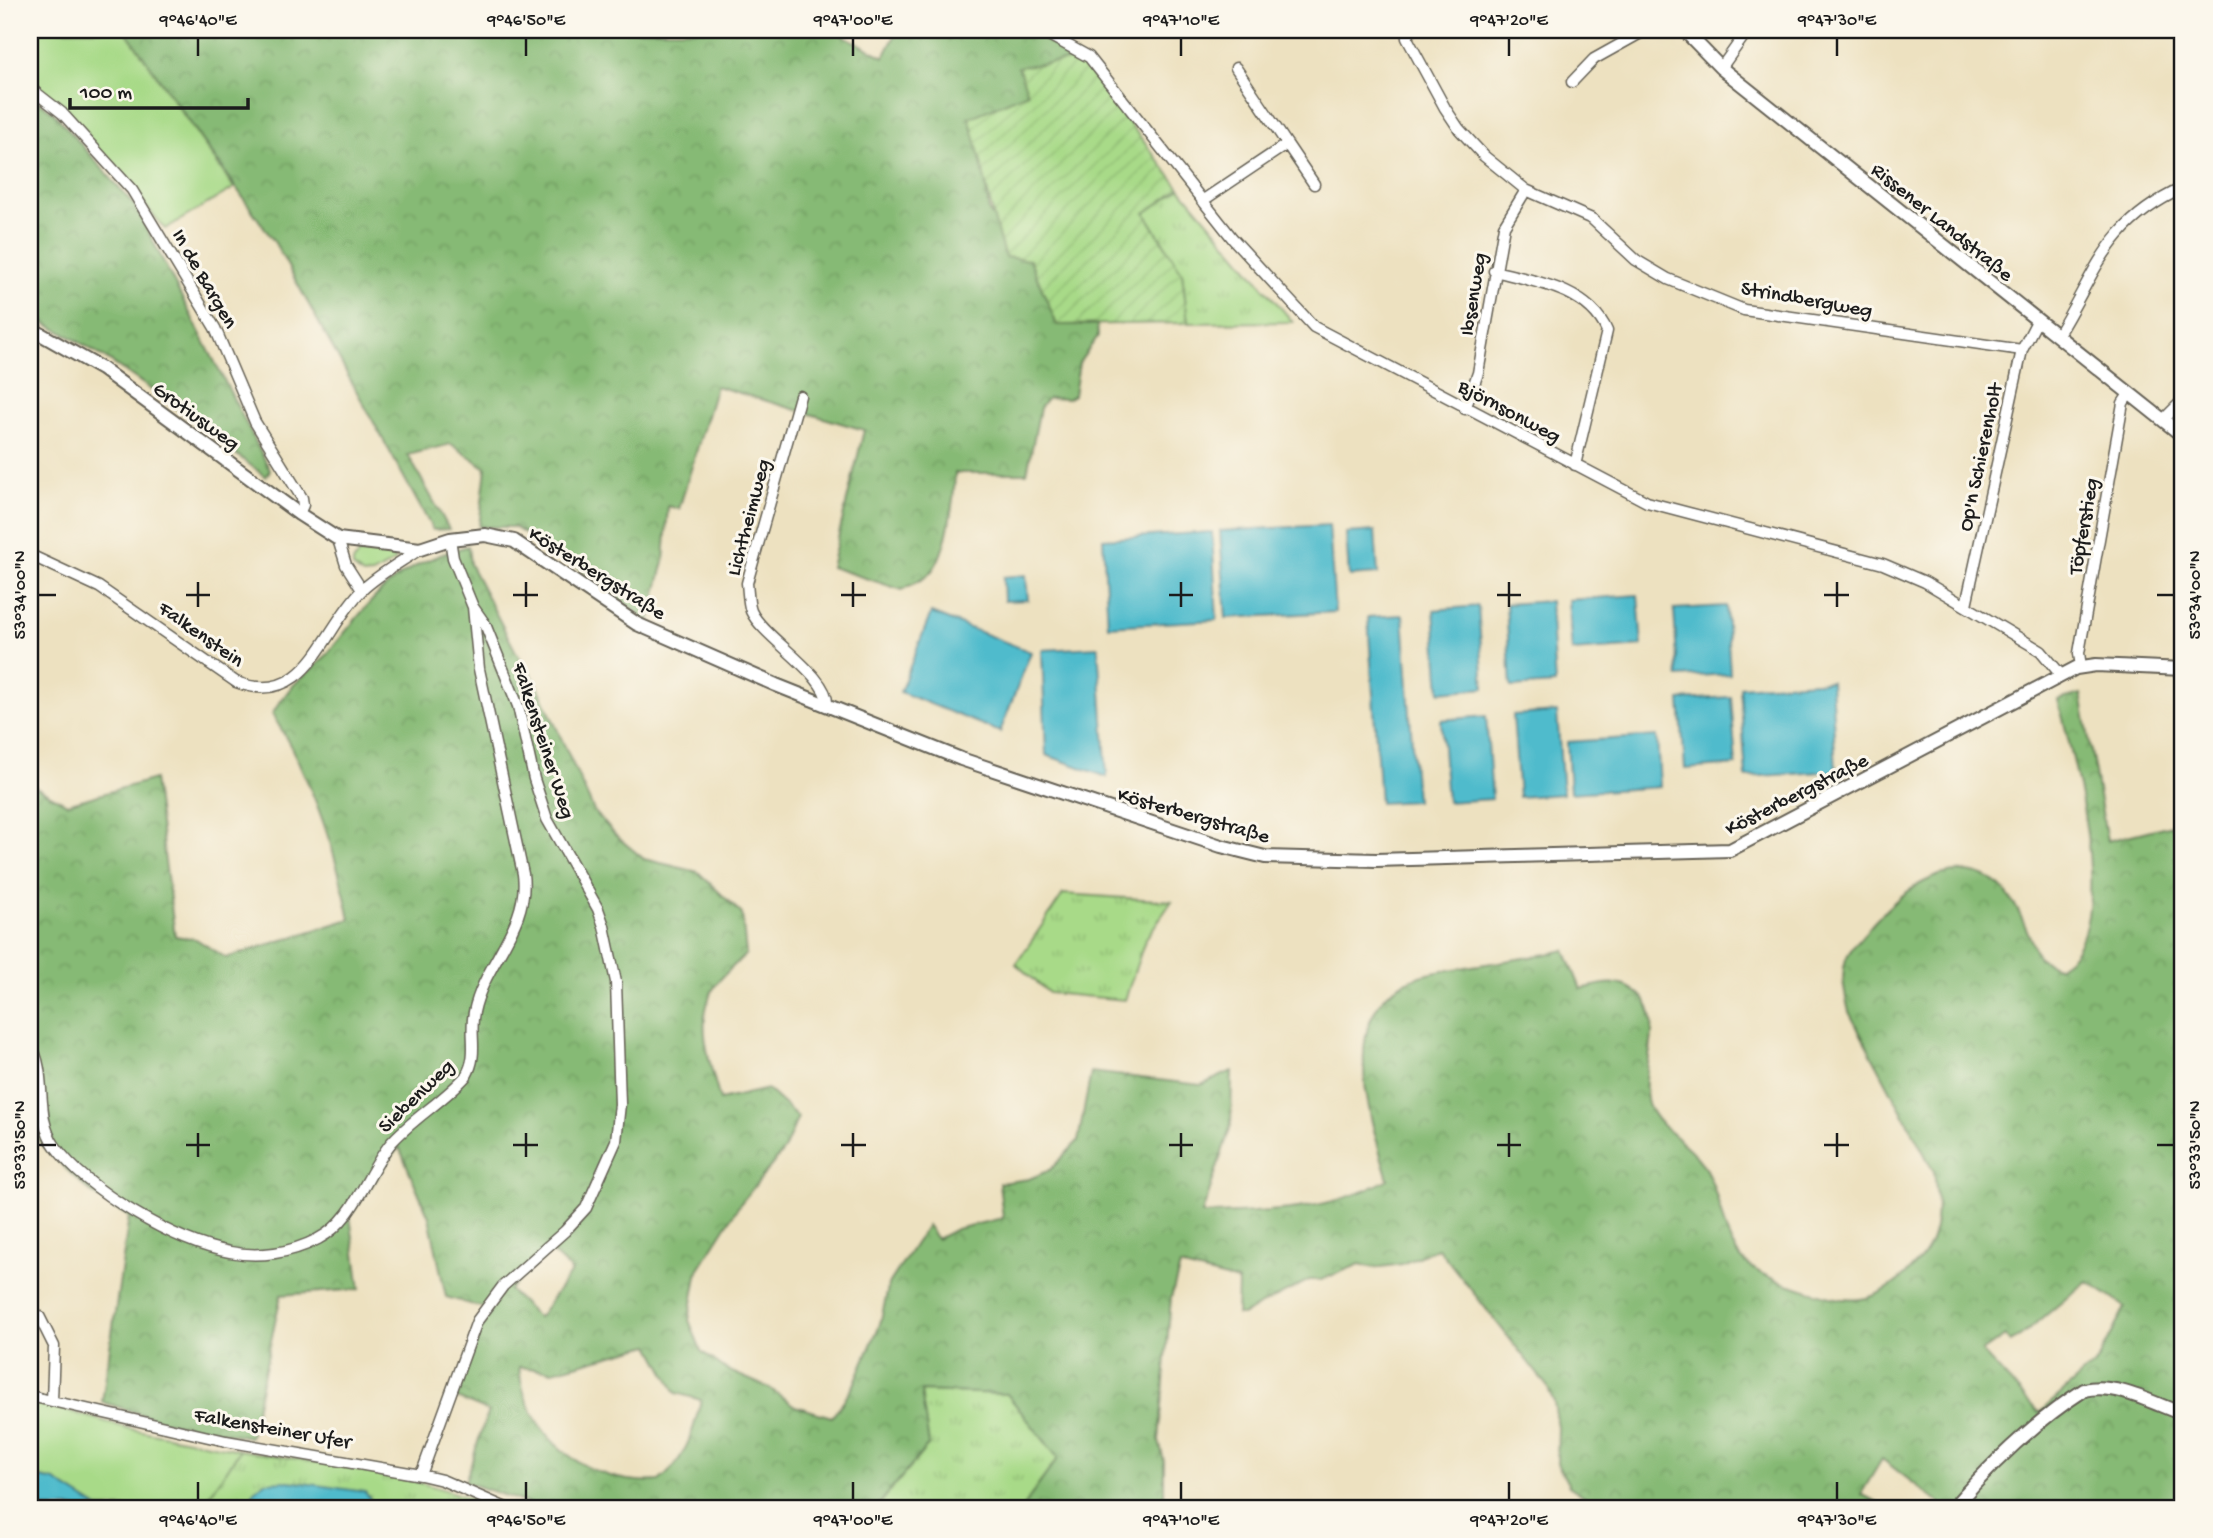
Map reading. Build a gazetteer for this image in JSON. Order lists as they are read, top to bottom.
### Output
{
  "streets": {
    "street": [
      "Rissener Landstraße",
      "In de Bargen",
      "Ibsenweg",
      "Strindbergweg",
      "Björnsonweg",
      "Grotiusweg",
      "Op'n Schierenholt",
      "Lichtheimweg",
      "Töpferstieg",
      "Kösterbergstraße",
      "Falkenstein",
      "Falkensteiner Weg",
      "Siebenweg",
      "Falkensteiner Ufer"
    ]
  },
  "crossings": [
    ["Rissener Landstraße", "Op'n Schierenholt"],
    ["Rissener Landstraße", "Töpferstieg"],
    ["In de Bargen", "Grotiusweg"],
    ["Ibsenweg", "Strindbergweg"],
    ["Ibsenweg", "Björnsonweg"],
    ["Strindbergweg", "Op'n Schierenholt"],
    ["Björnsonweg", "Op'n Schierenholt"],
    ["Björnsonweg", "Kösterbergstraße"],
    ["Grotiusweg", "Kösterbergstraße"],
    ["Lichtheimweg", "Kösterbergstraße"],
    ["Töpferstieg", "Kösterbergstraße"],
    ["Kösterbergstraße", "Falkenstein"],
    ["Kösterbergstraße", "Falkensteiner Weg"],
    ["Falkensteiner Weg", "Siebenweg"],
    ["Falkensteiner Weg", "Falkensteiner Ufer"]
  ],
  "scale_bar": "100 m",
  "coordinates": [
    "9°46'40\"E",
    "9°46'50\"E",
    "9°47'00\"E",
    "9°47'10\"E",
    "9°47'20\"E",
    "9°47'30\"E",
    "53°34'00\"N",
    "53°33'50\"N"
  ]
}
